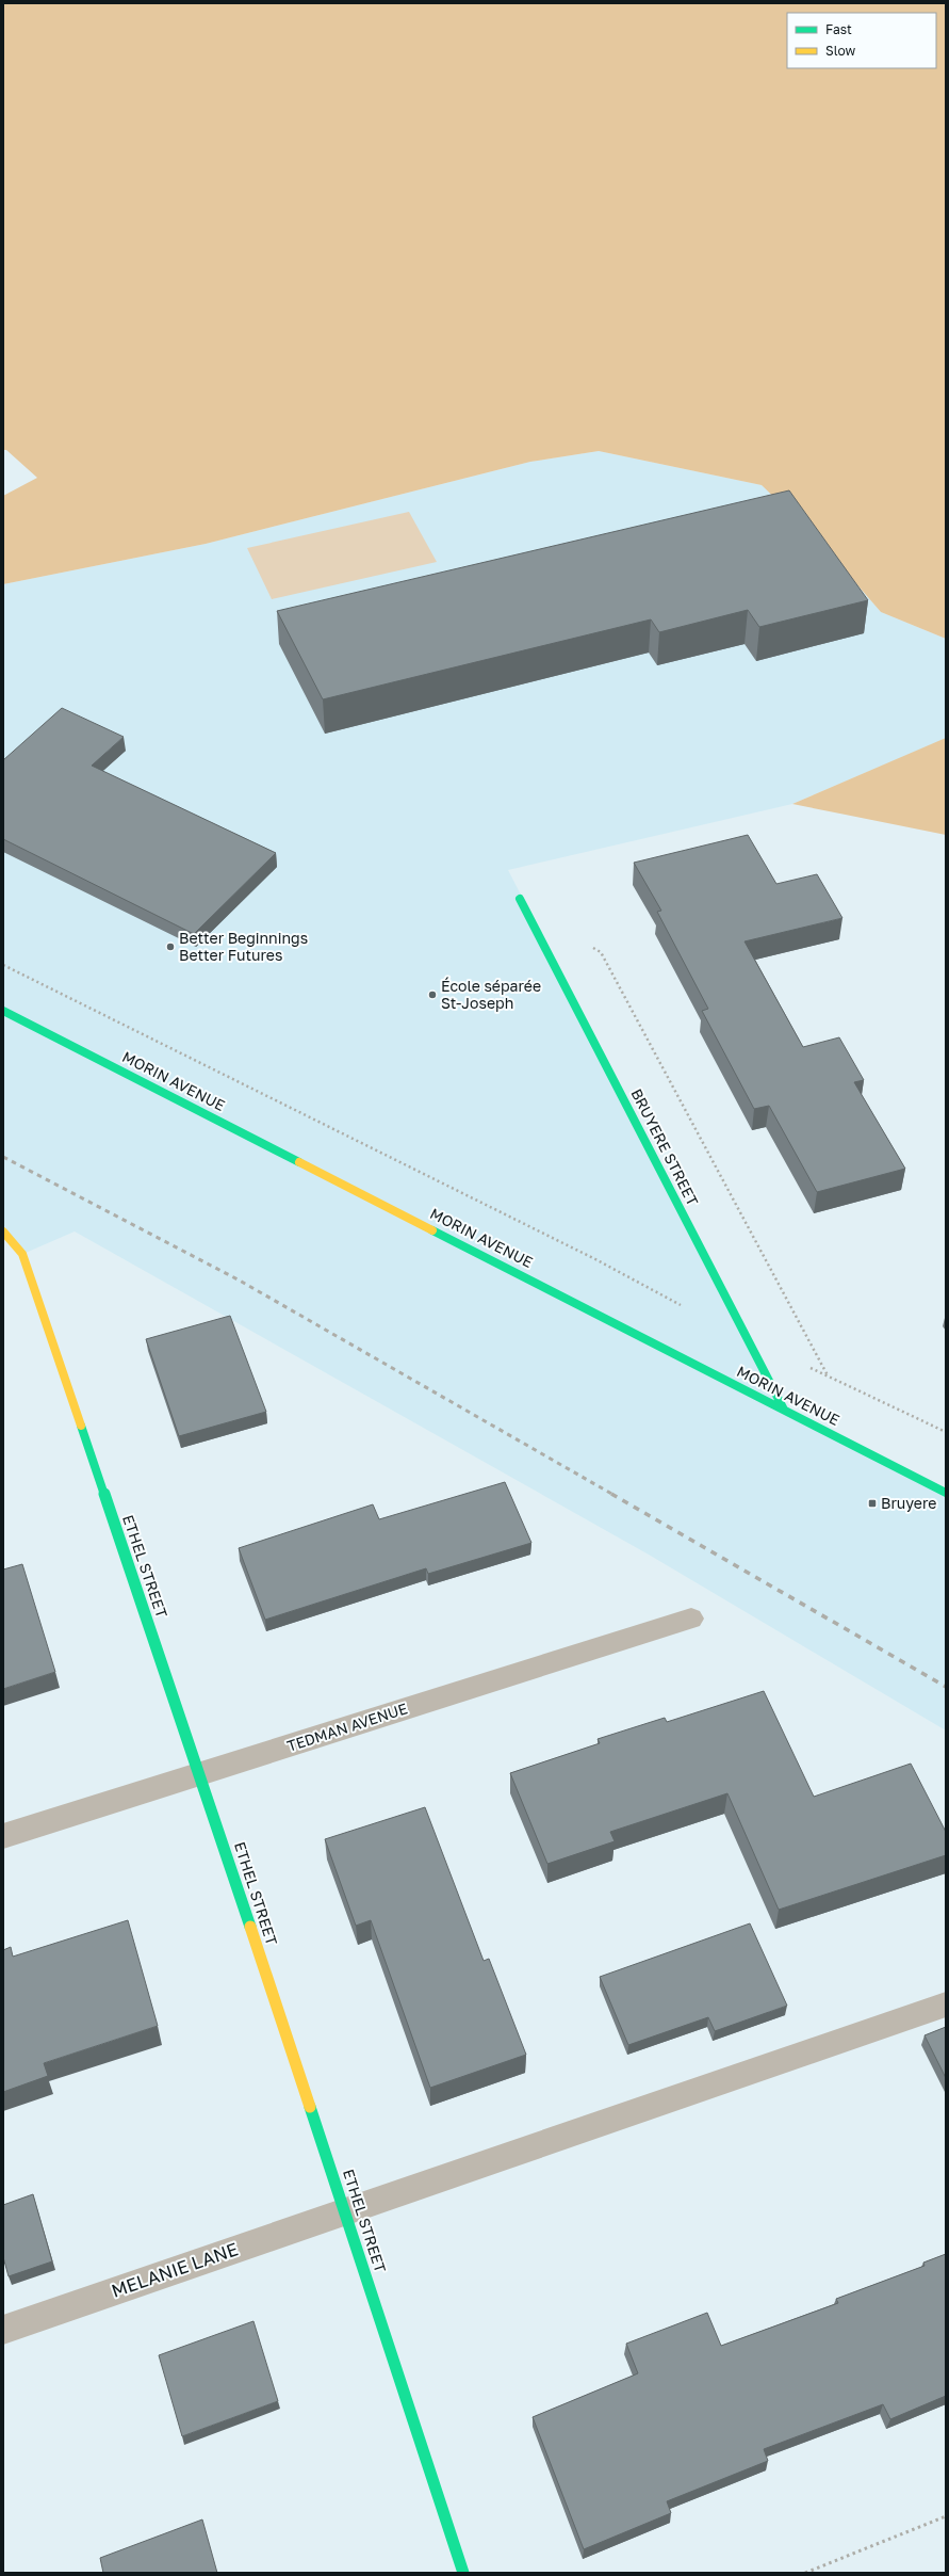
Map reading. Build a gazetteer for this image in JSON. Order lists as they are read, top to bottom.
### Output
{
  "streets": {
    "street": [
      "MORIN AVENUE",
      "BRUYERE STREET",
      "ETHEL STREET",
      "TEDMAN AVENUE",
      "MELANIE LANE"
    ]
  },
  "crossings": [
    ["MORIN AVENUE", "BRUYERE STREET"],
    ["ETHEL STREET", "TEDMAN AVENUE"],
    ["ETHEL STREET", "MELANIE LANE"]
  ],
  "places": {
    "other": ["Better Beginnings Better Futures", "École séparée St-Joseph"],
    "transit": ["Bruyere"]
  },
  "legend": ["Fast", "Slow"]
}
